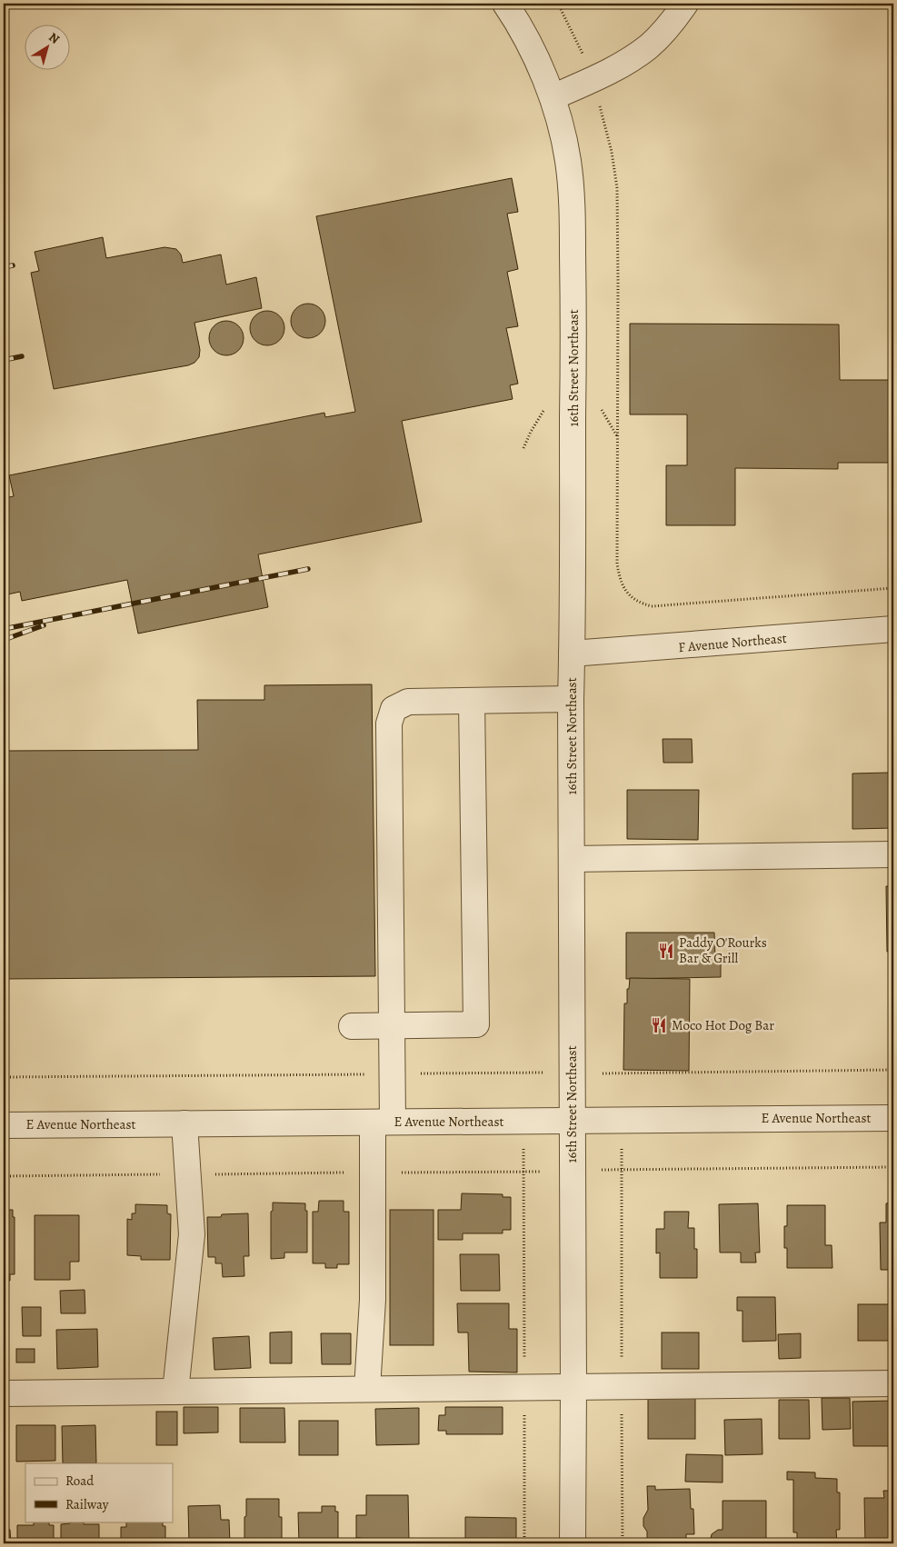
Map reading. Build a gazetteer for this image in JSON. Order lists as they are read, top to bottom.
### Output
{
  "streets": {
    "street": ["16th Street Northeast", "F Avenue Northeast", "E Avenue Northeast"]
  },
  "crossings": [
    ["16th Street Northeast", "F Avenue Northeast"],
    ["16th Street Northeast", "E Avenue Northeast"]
  ],
  "places": {
    "restaurant": ["Paddy O'Rourks Bar & Grill", "Moco Hot Dog Bar"]
  },
  "legend": ["Road", "Railway"],
  "north": "top right"
}
